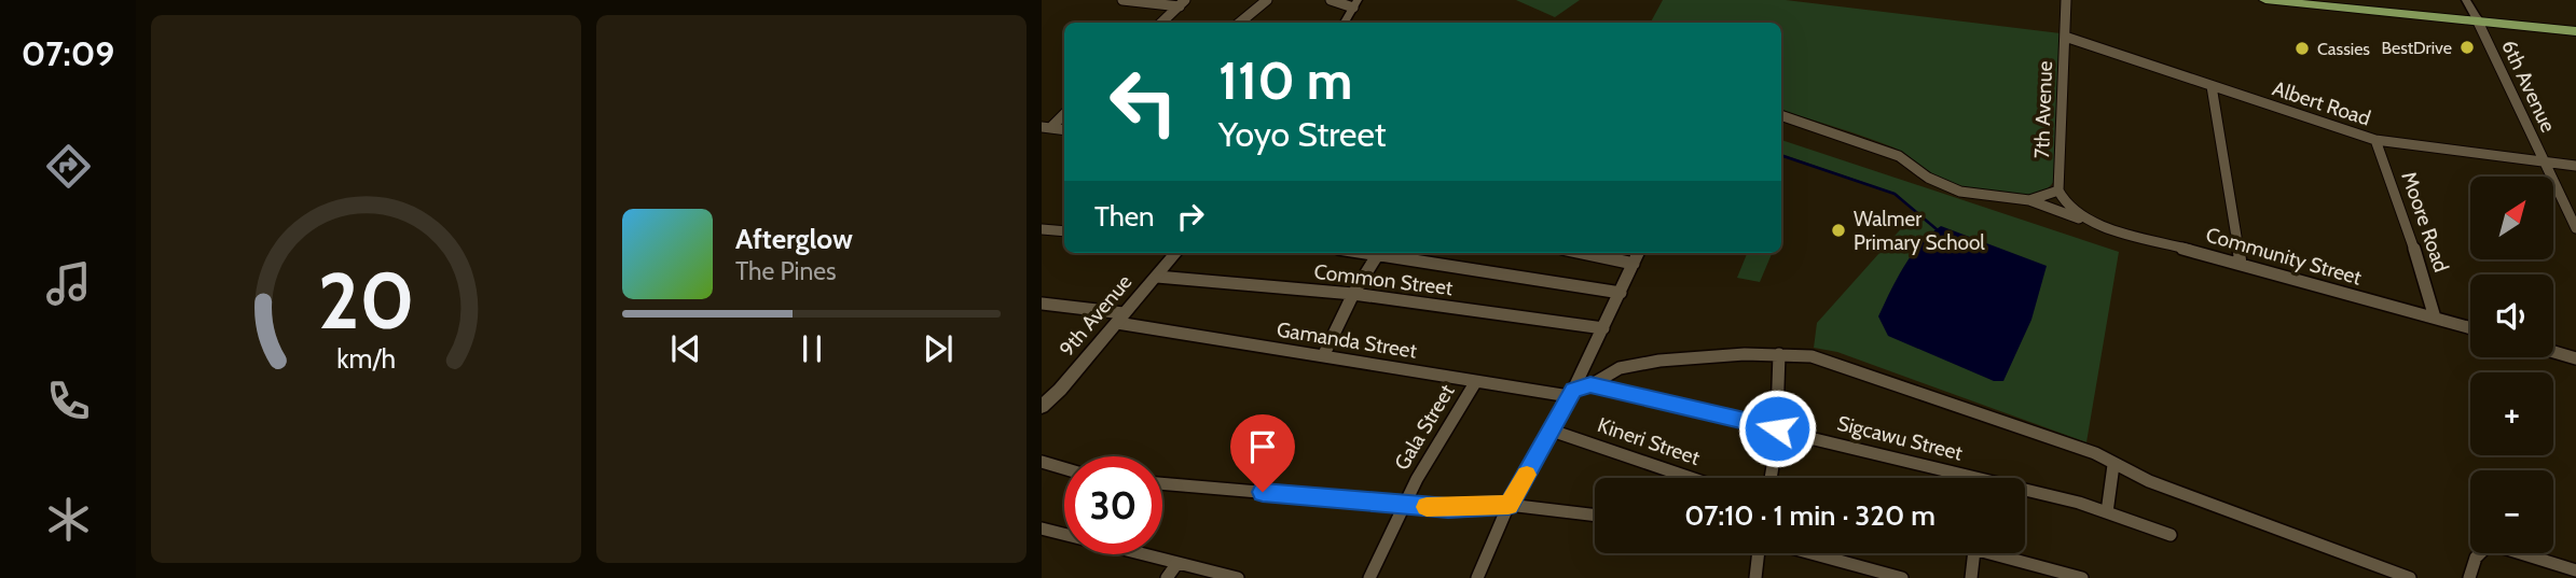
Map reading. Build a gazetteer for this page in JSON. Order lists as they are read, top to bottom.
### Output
{
  "streets": {
    "street": [
      "6th Avenue",
      "Albert Road",
      "7th Avenue",
      "Moore Road",
      "Community Street",
      "Common Street",
      "9th Avenue",
      "Gamanda Street",
      "Gala Street",
      "Sigcawu Street",
      "Kineri Street"
    ]
  },
  "crossings": [
    ["6th Avenue", "Albert Road"],
    ["Albert Road", "7th Avenue"],
    ["Albert Road", "Moore Road"],
    ["Moore Road", "Community Street"],
    ["Common Street", "9th Avenue"],
    ["9th Avenue", "Gamanda Street"],
    ["Gamanda Street", "Gala Street"],
    ["Gamanda Street", "Sigcawu Street"]
  ],
  "places": ["BestDrive", "Cassies", "Walmer Primary School"],
  "north": "top right",
  "page": {
    "tabs": "07:09",
    "turn": ["110 m", "Yoyo Street"],
    "map_buttons": ["+", "−"],
    "then": "Then",
    "song": ["Afterglow", "The Pines"],
    "limit": "30",
    "trip": "07:10 · 1 min · 320 m",
    "gauge": ["20", "km/h"]
  }
}
